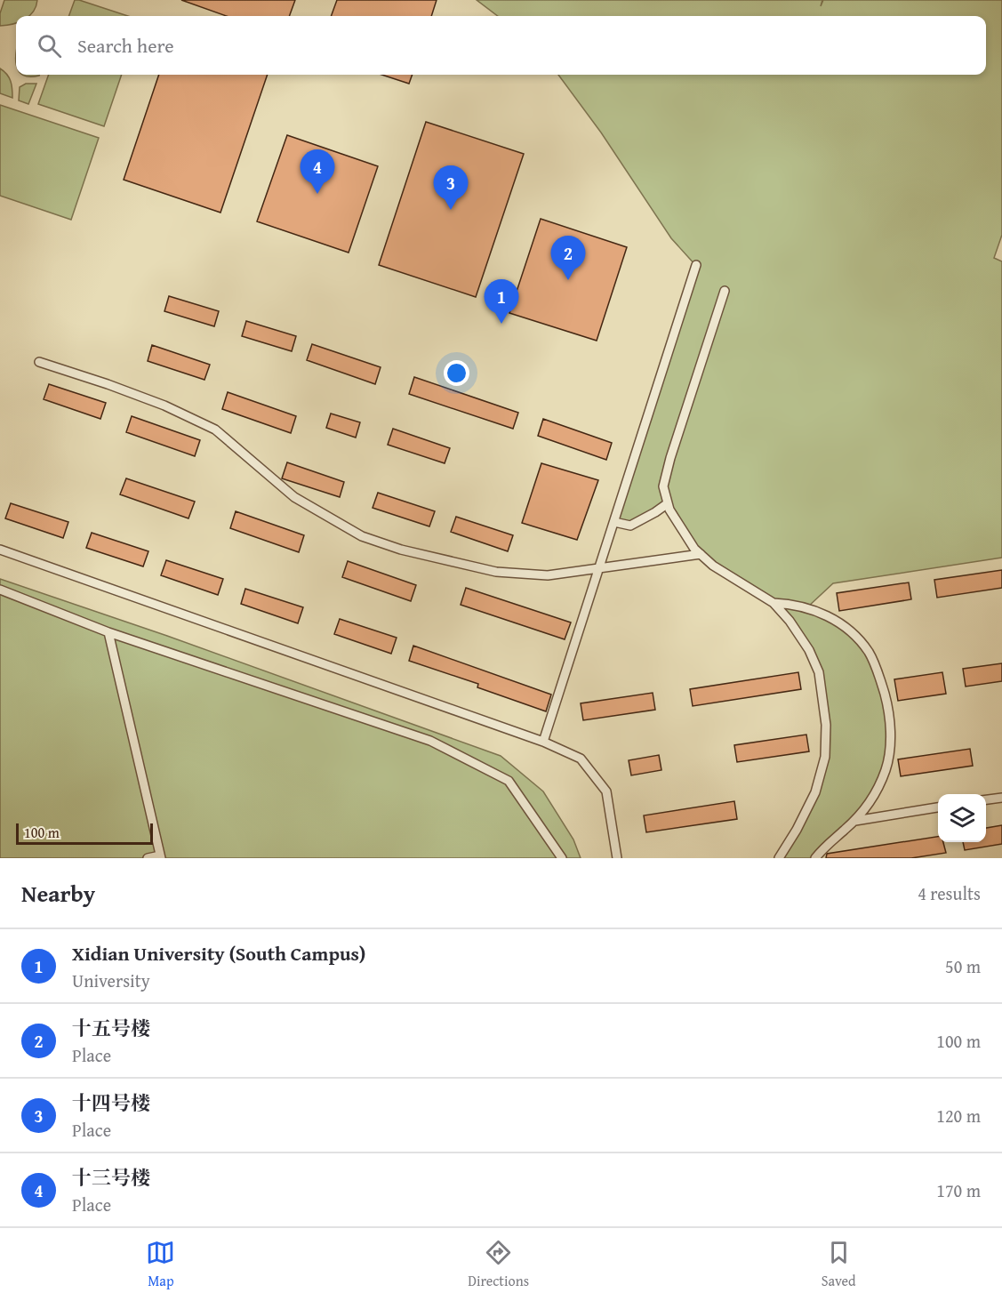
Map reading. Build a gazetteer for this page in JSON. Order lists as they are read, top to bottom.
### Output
{
  "scale_bar": "100 m",
  "page": {
    "search": "Search here",
    "pins": [
      "4",
      "3",
      "2",
      "1"
    ],
    "scale": "100 m",
    "heading": ["Nearby", "4 results"],
    "list": [
      {
        "mark": "1",
        "name": "Xidian University (South Campus)",
        "note": "University",
        "value": "50 m"
      },
      {
        "mark": "2",
        "name": "十五号楼",
        "note": "Place",
        "value": "100 m"
      },
      {
        "mark": "3",
        "name": "十四号楼",
        "note": "Place",
        "value": "120 m"
      },
      {
        "mark": "4",
        "name": "十三号楼",
        "note": "Place",
        "value": "170 m"
      }
    ],
    "nav": ["Map", "Directions", "Saved"]
  }
}
